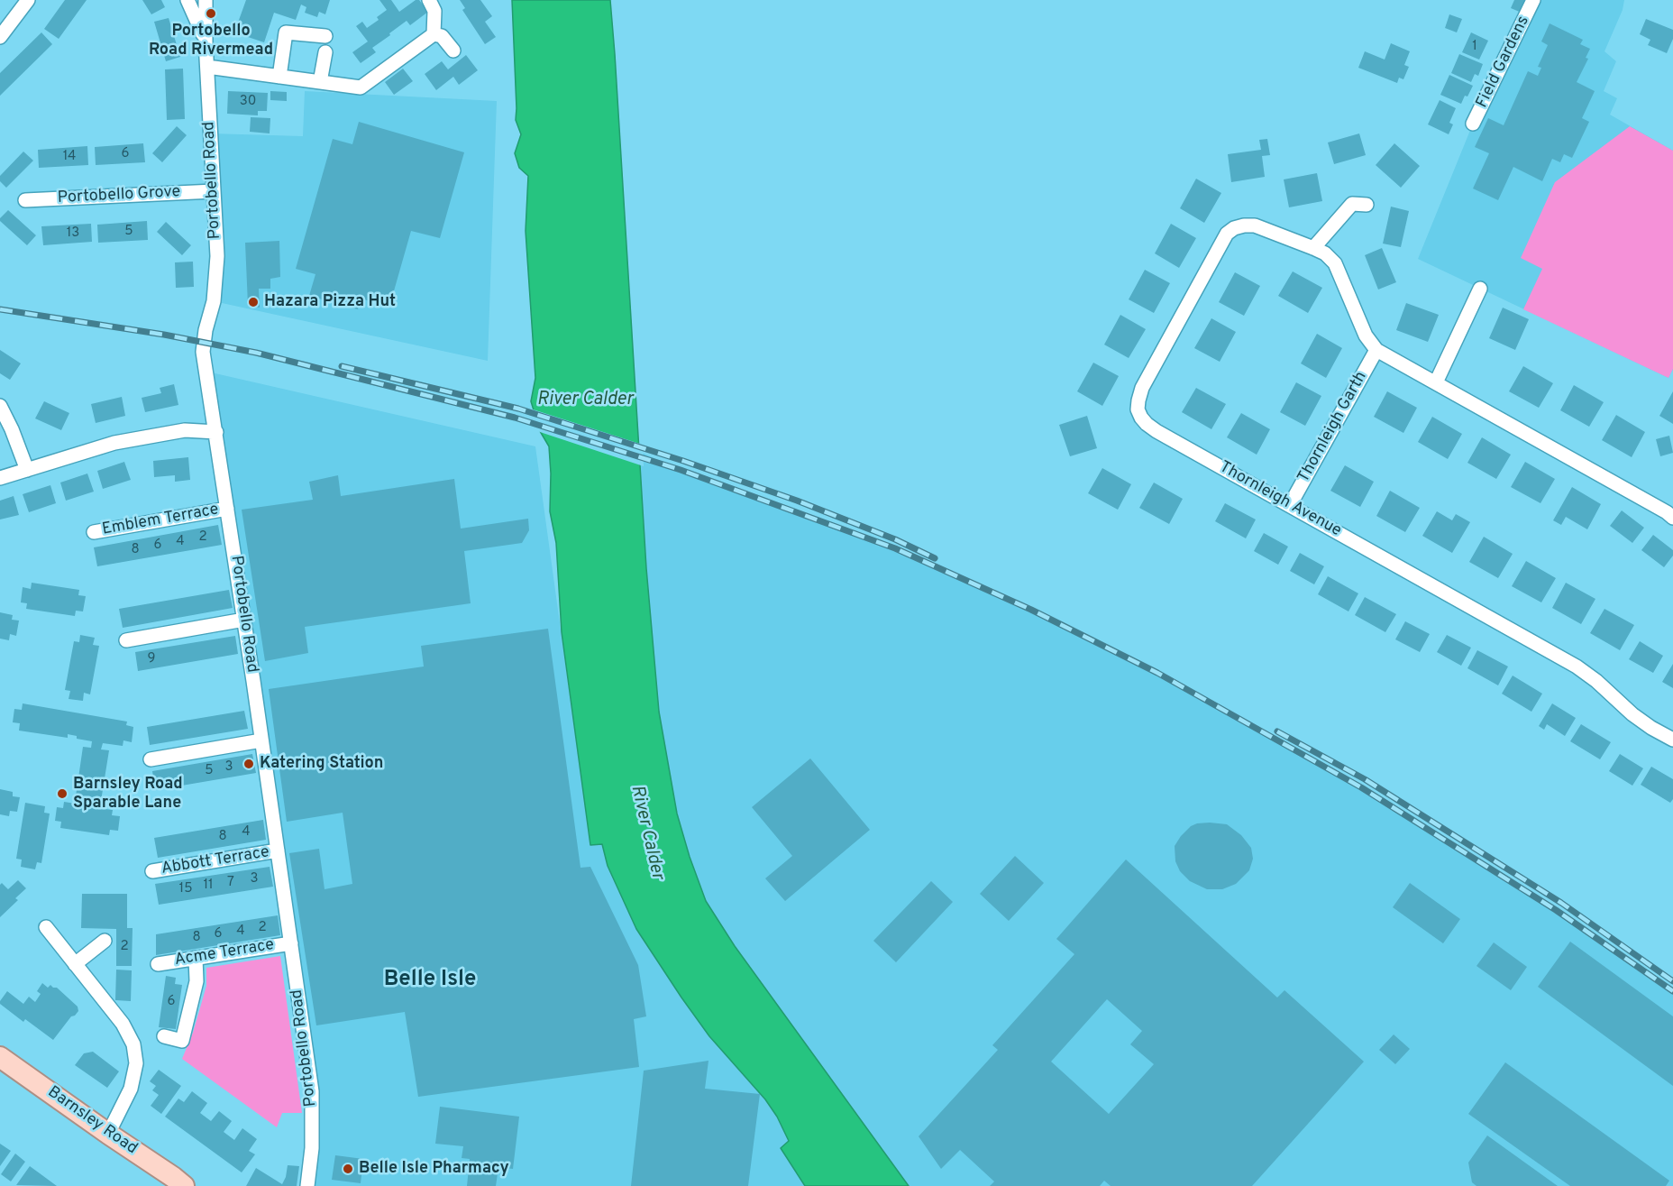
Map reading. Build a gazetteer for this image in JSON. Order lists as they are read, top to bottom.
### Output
{
  "streets": {
    "main road": ["Barnsley Road"],
    "street": [
      "Field Gardens",
      "Portobello Road",
      "Portobello Grove",
      "Thornleigh Garth",
      "Thornleigh Avenue",
      "Emblem Terrace",
      "Abbott Terrace",
      "Acme Terrace"
    ]
  },
  "crossings": [
    ["Portobello Road", "Portobello Grove"],
    ["Portobello Road", "Emblem Terrace"],
    ["Portobello Road", "Abbott Terrace"],
    ["Portobello Road", "Acme Terrace"],
    ["Thornleigh Garth", "Thornleigh Avenue"]
  ],
  "districts": ["Belle Isle"],
  "water": ["River Calder"],
  "places": [
    "Portobello Road Rivermead",
    "Hazara Pizza Hut",
    "Katering Station",
    "Barnsley Road Sparable Lane",
    "Belle Isle Pharmacy"
  ],
  "house_numbers": [
    "1",
    "30",
    "6",
    "14",
    "5",
    "13",
    "2",
    "4",
    "6",
    "8",
    "9",
    "3",
    "5",
    "4",
    "8",
    "3",
    "7",
    "11",
    "15",
    "2",
    "4",
    "6",
    "8",
    "2",
    "6"
  ]
}
